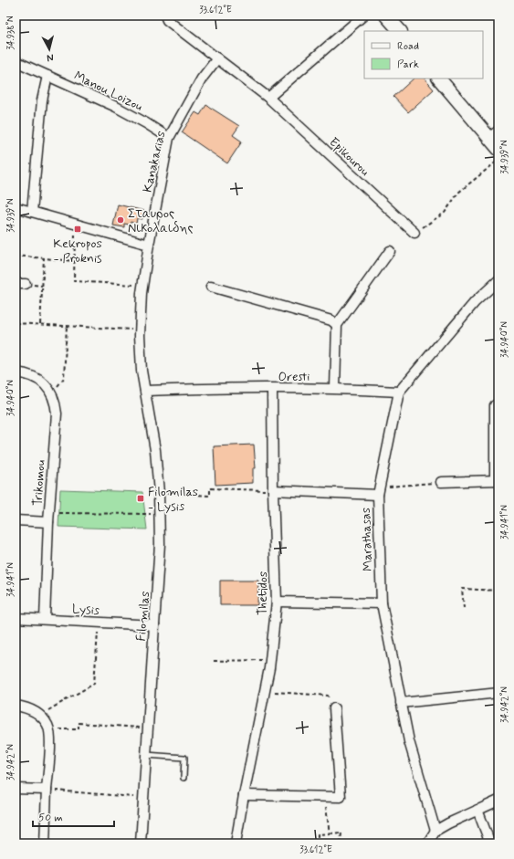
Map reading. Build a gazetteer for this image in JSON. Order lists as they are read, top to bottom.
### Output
{
  "streets": {
    "street": [
      "Manou Loizou",
      "Epikourou",
      "Kanakarias",
      "Oresti",
      "Trikomou",
      "Marathasas",
      "Thetidos",
      "Lysis",
      "Filomilas"
    ]
  },
  "crossings": [
    ["Manou Loizou", "Kanakarias"],
    ["Epikourou", "Kanakarias"],
    ["Kanakarias", "Oresti"],
    ["Kanakarias", "Filomilas"],
    ["Oresti", "Marathasas"],
    ["Oresti", "Thetidos"],
    ["Oresti", "Filomilas"],
    ["Trikomou", "Lysis"],
    ["Lysis", "Filomilas"]
  ],
  "places": {
    "other": ["Σταυρος Νικολαιδης"],
    "transit": ["Kekropos - Proknis", "Filomilas - Lysis"]
  },
  "legend": ["Road", "Park"],
  "scale_bar": "50 m",
  "north": "bottom",
  "coordinates": [
    "33.612°E",
    "34.938°N",
    "34.939°N",
    "34.940°N",
    "34.941°N",
    "34.942°N"
  ]
}
